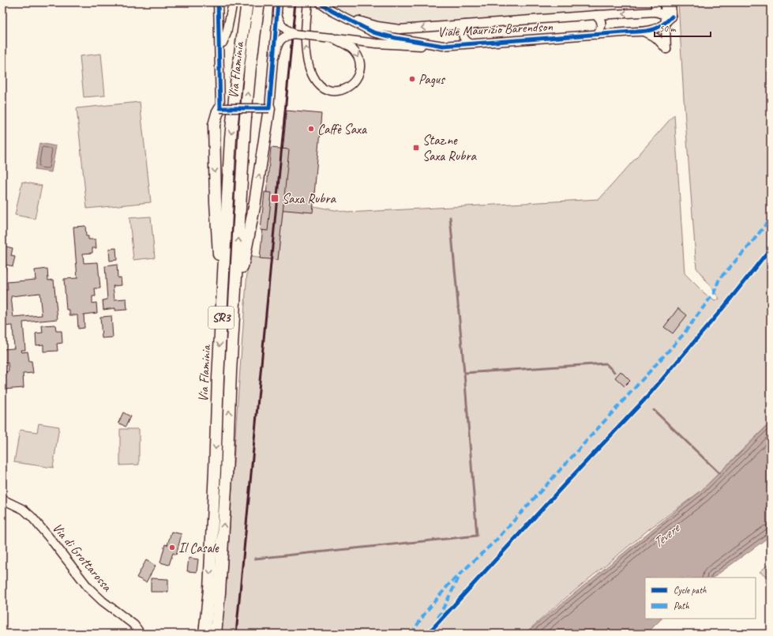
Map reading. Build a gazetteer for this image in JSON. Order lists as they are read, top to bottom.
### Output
{
  "streets": {
    "highway": ["Via Flaminia", "SR3"],
    "street": ["Viale Maurizio Barendson", "Via di Grottarossa"]
  },
  "water": ["Tevere"],
  "places": {
    "other": ["Pagus", "Caffè Saxa", "Il Casale"],
    "transit": ["Staz.ne Saxa Rubra", "Saxa Rubra"]
  },
  "legend": ["Cycle path", "Path"],
  "scale_bar": "50 m"
}
